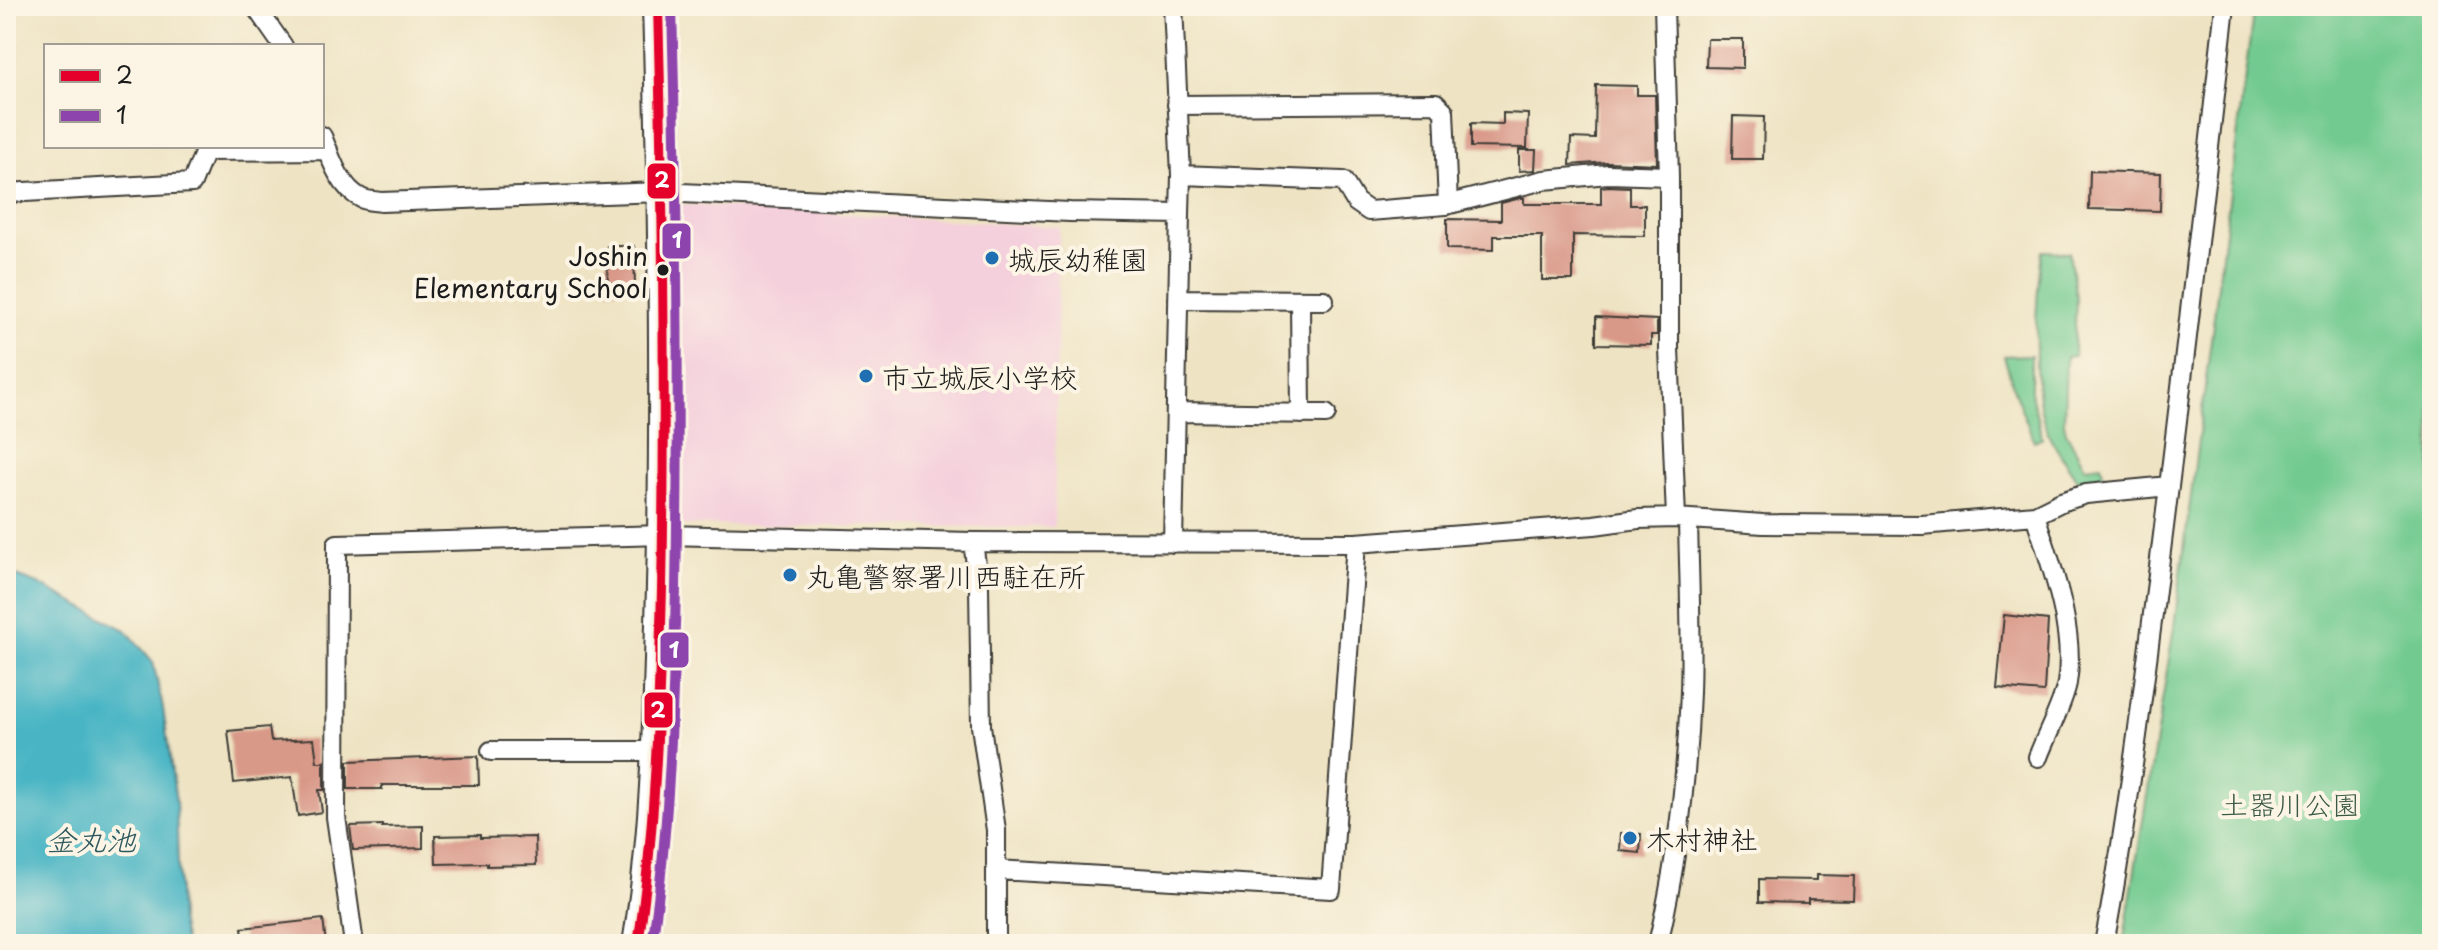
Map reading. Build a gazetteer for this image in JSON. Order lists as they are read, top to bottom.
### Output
{
  "water": ["金丸池"],
  "parks": ["土器川公園"],
  "places": [
    "城辰幼稚園",
    "Joshin Elementary School",
    "市立城辰小学校",
    "丸亀警察署川西駐在所",
    "木村神社"
  ],
  "lines": ["transit line 2", "transit line 1"],
  "legend": ["2", "1"]
}
